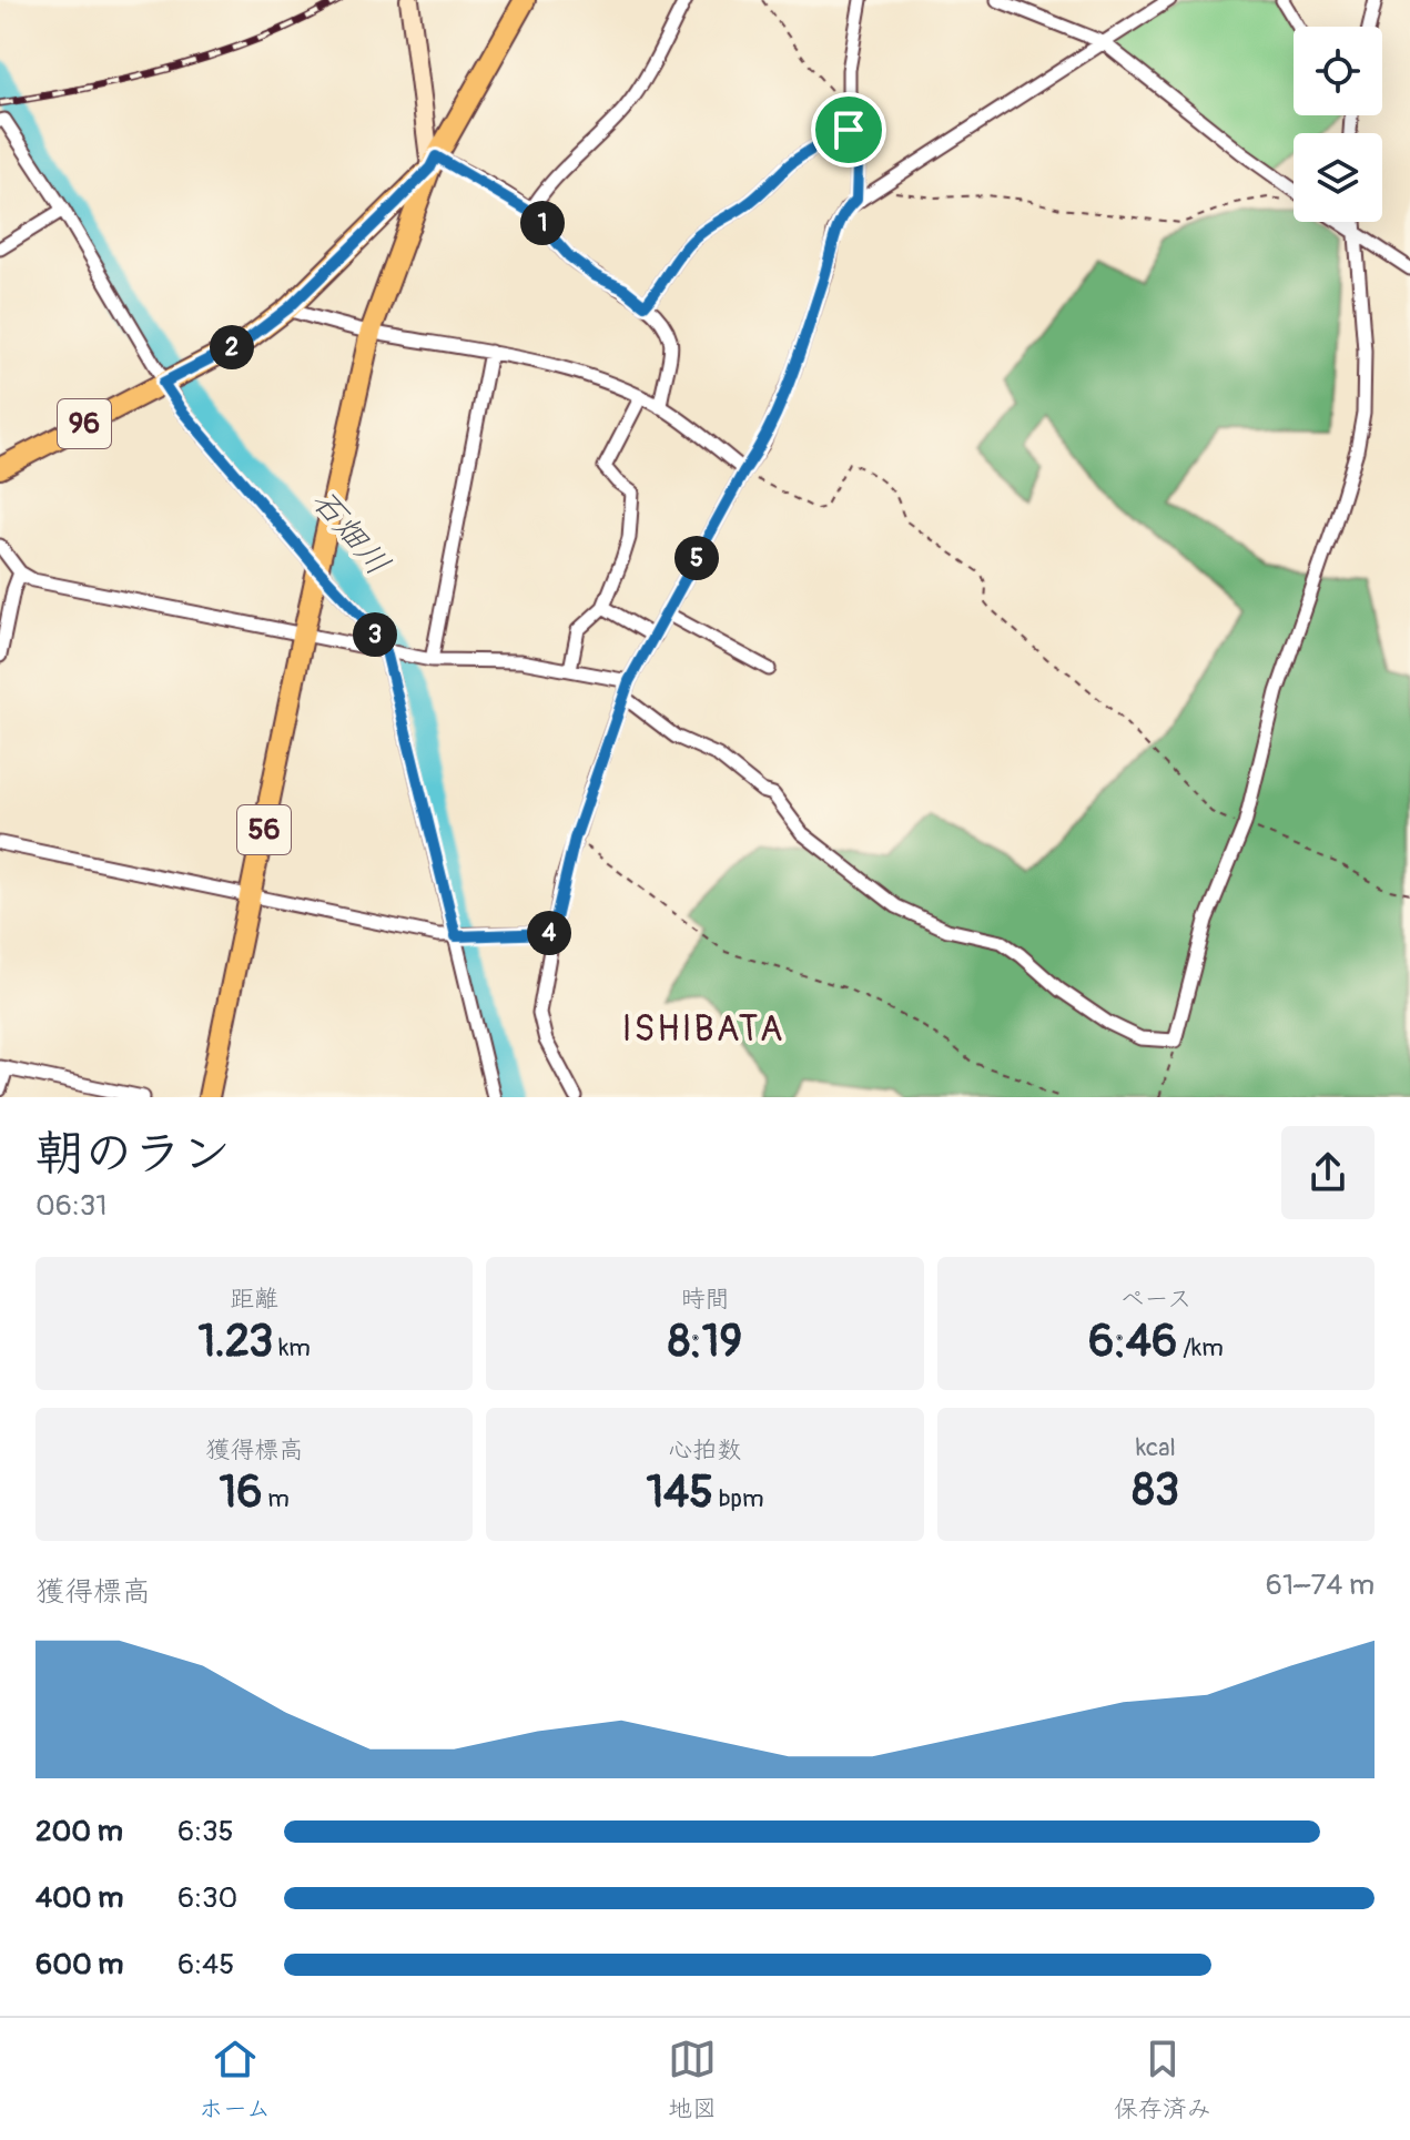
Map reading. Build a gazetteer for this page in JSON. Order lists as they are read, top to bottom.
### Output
{
  "streets": {
    "main road": ["96", "56"]
  },
  "crossings": [
    ["96", "56"]
  ],
  "districts": ["ISHIBATA"],
  "water": ["石畑川"],
  "page": {
    "pins": [
      "1",
      "2",
      "5",
      "3",
      "4"
    ],
    "heading": ["朝のラン", "06:31"],
    "stats": [
      ["距離", "1.23 km"],
      ["時間", "8:19"],
      ["ペース", "6:46 /km"],
      ["獲得標高", "16 m"],
      ["心拍数", "145 bpm"],
      ["kcal", "83"]
    ],
    "chart": ["獲得標高", "61–74 m"],
    "list": [
      {
        "name": "200 m",
        "note": "6:35"
      },
      {
        "name": "400 m",
        "note": "6:30"
      },
      {
        "name": "600 m",
        "note": "6:45"
      }
    ],
    "tabs": ["ホーム", "地図", "保存済み"]
  }
}
